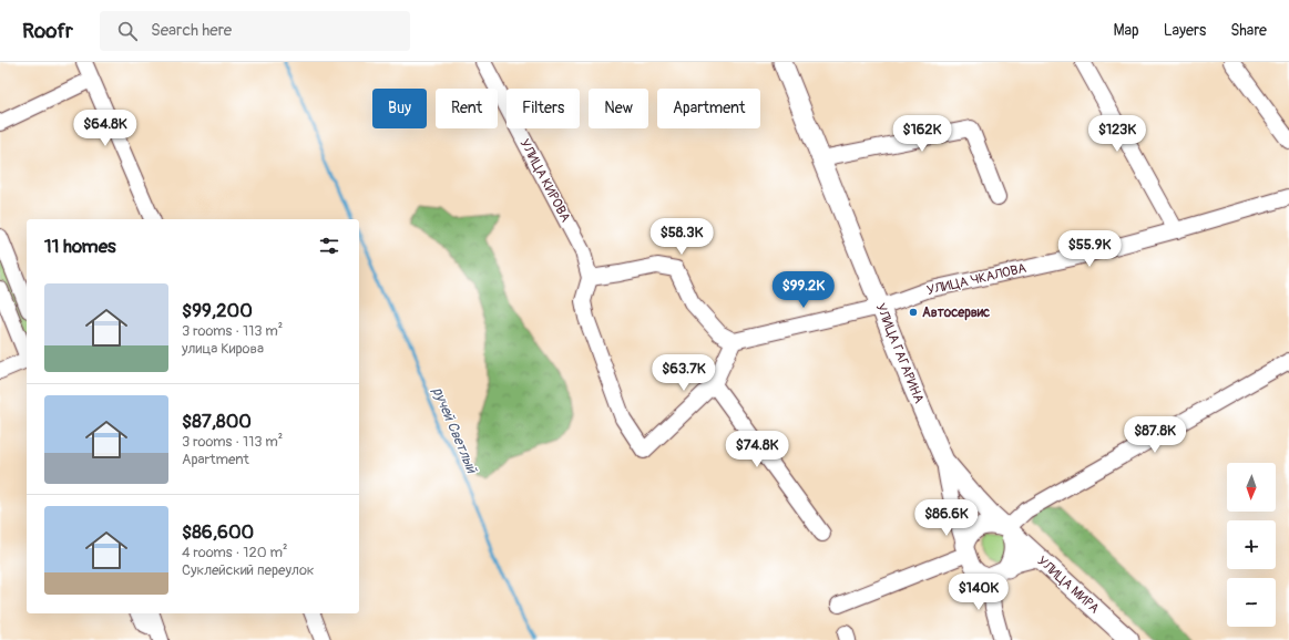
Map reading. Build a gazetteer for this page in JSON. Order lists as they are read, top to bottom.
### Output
{
  "streets": {
    "main road": ["УЛИЦА ГАГАРИНА", "УЛИЦА МИРА"],
    "street": ["УЛИЦА КИРОВА", "УЛИЦА ЧКАЛОВА"]
  },
  "crossings": [
    ["УЛИЦА ЧКАЛОВА", "УЛИЦА ГАГАРИНА"],
    ["УЛИЦА ГАГАРИНА", "УЛИЦА МИРА"]
  ],
  "water": ["ручей Светлый"],
  "places": ["Автосервис"],
  "north": "bottom",
  "page": {
    "header": "Roofr",
    "search": "Search here",
    "nav": ["Map", "Layers", "Share"],
    "chip": [
      "Buy",
      "Rent",
      "Filters",
      "New",
      "Apartment"
    ],
    "price": [
      "$64.8K",
      "$162K",
      "$123K",
      "$58.3K",
      "$55.9K",
      "$99.2K",
      "$63.7K",
      "$87.8K",
      "$74.8K",
      "$86.6K",
      "$140K"
    ],
    "heading": "11 homes",
    "list": [
      {
        "name": "$99,200",
        "note": "3 rooms · 113 m² · улица Кирова"
      },
      {
        "name": "$87,800",
        "note": "3 rooms · 113 m² · Apartment"
      },
      {
        "name": "$86,600",
        "note": "4 rooms · 120 m² · Суклейский переулок"
      }
    ],
    "map_buttons": ["+", "−"]
  }
}
